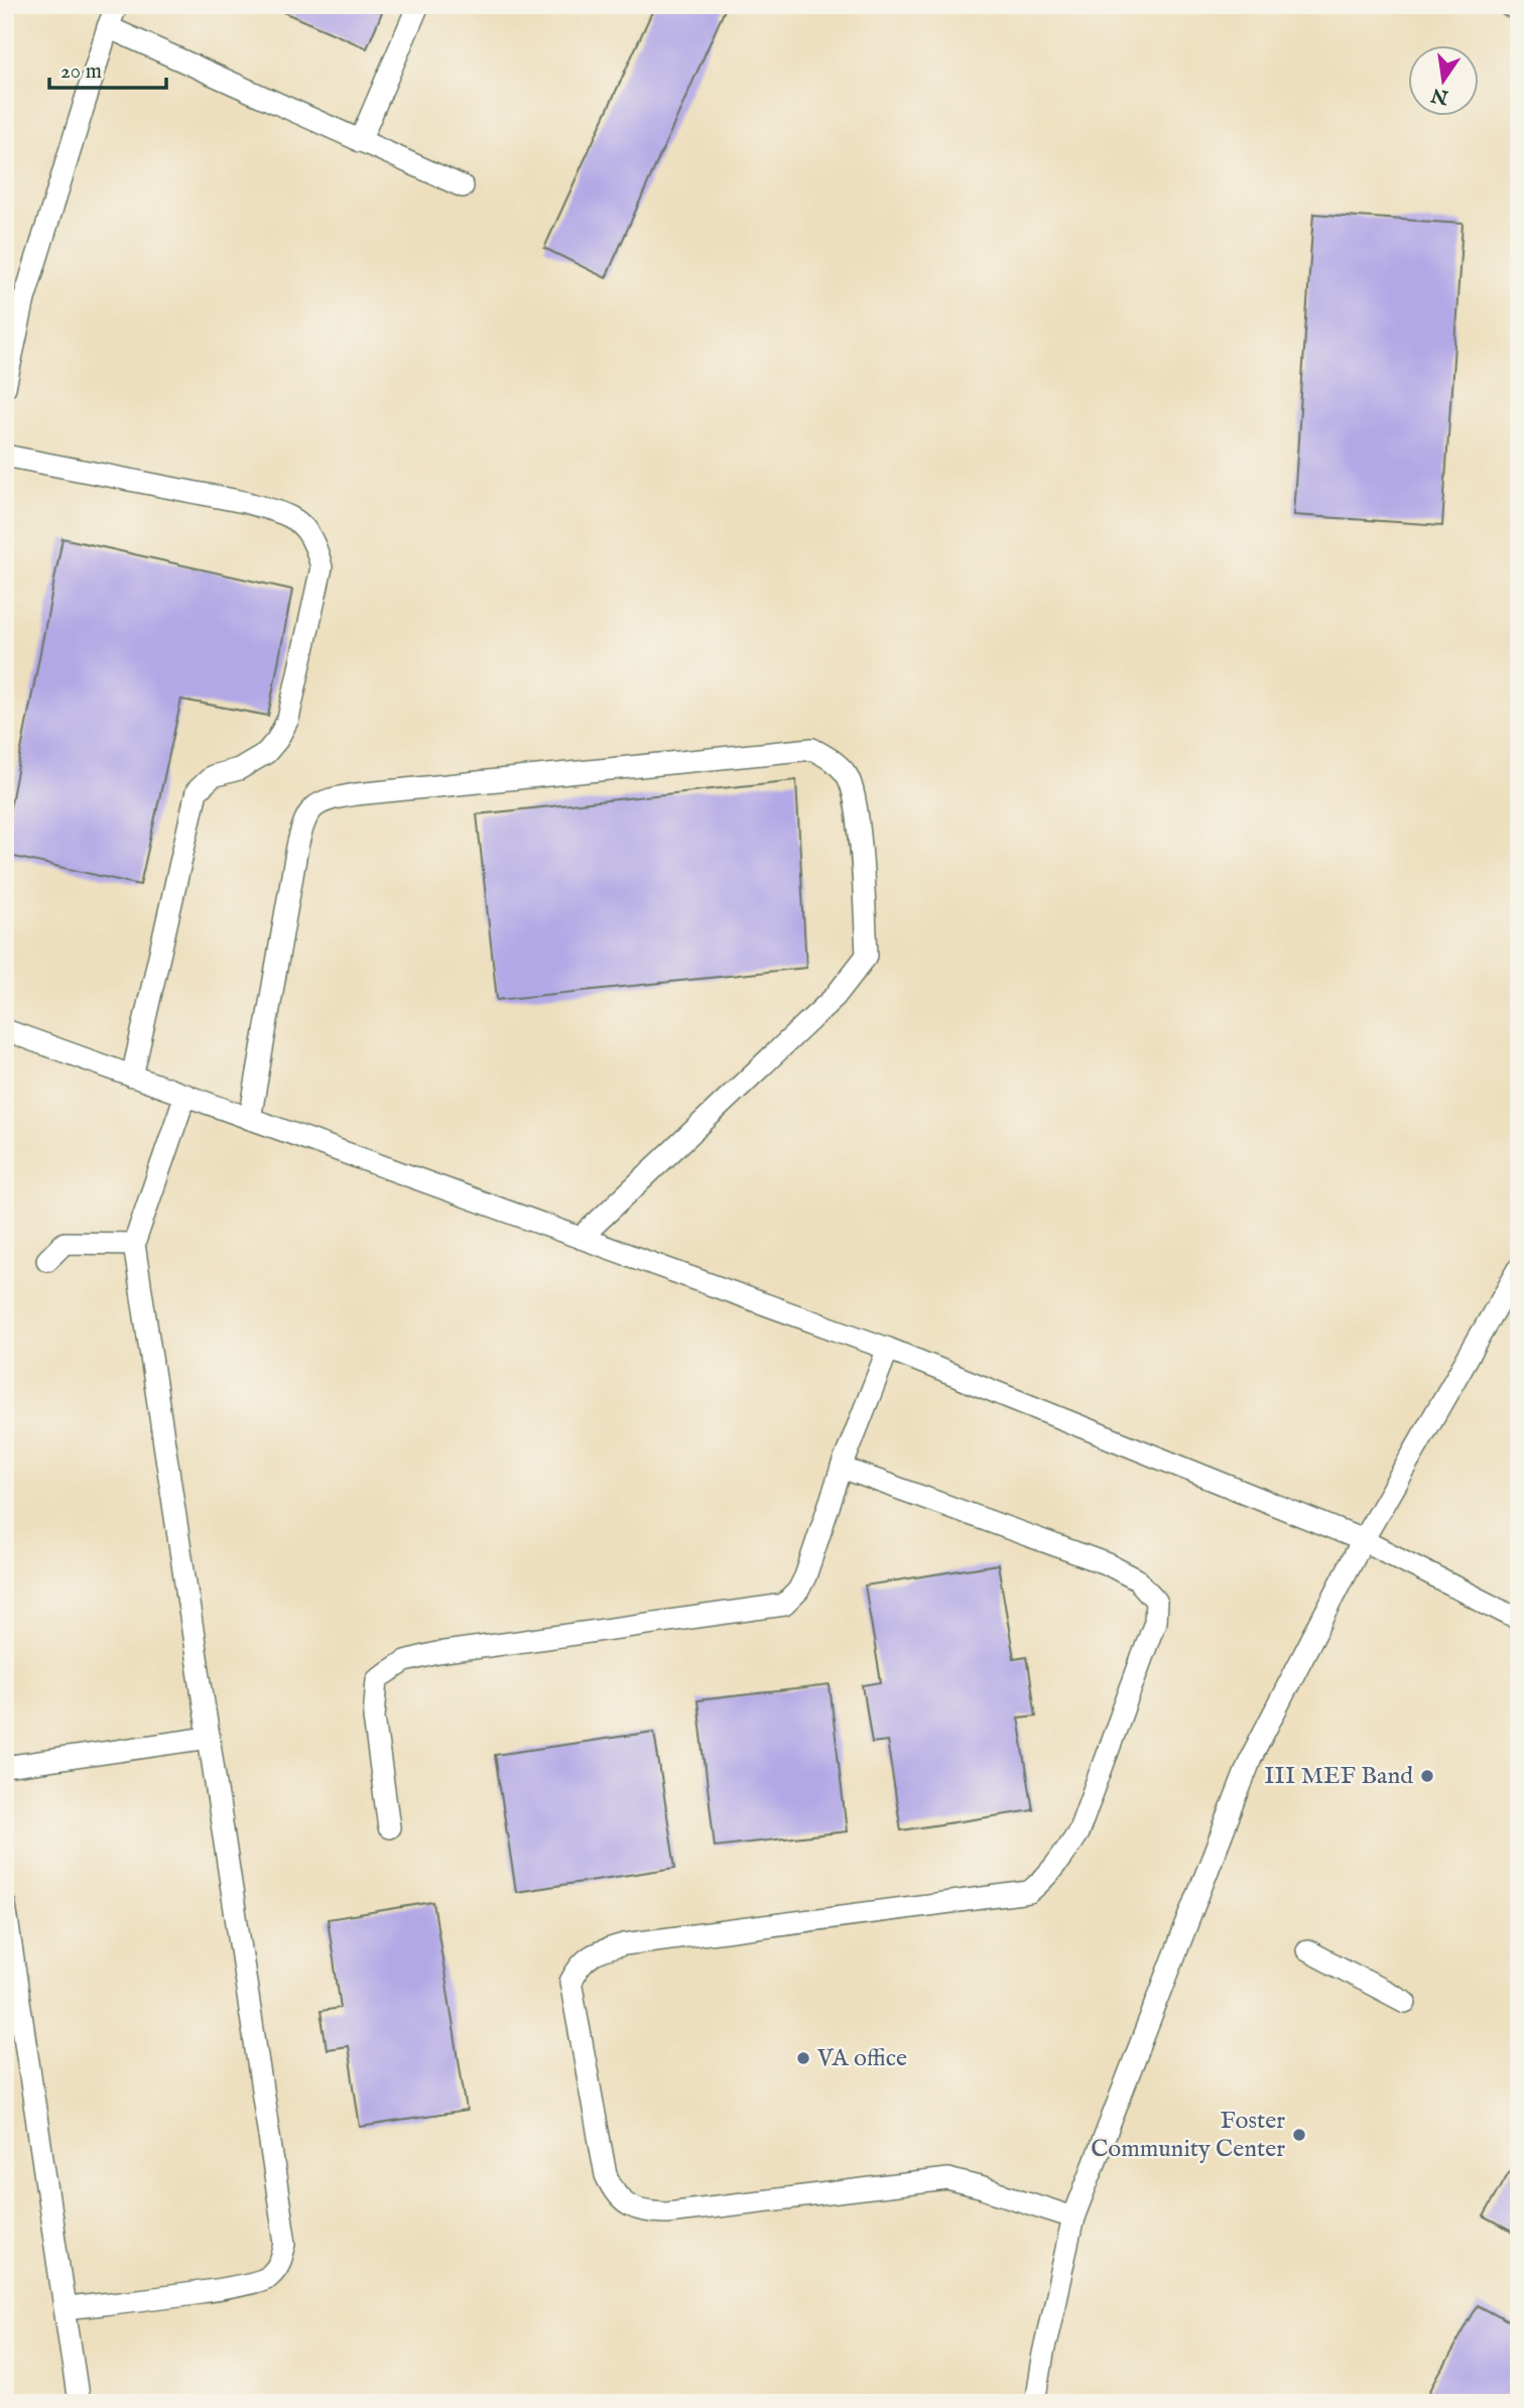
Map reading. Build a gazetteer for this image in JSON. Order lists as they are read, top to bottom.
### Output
{
  "places": ["III MEF Band", "VA office", "Foster Community Center"],
  "scale_bar": "20 m",
  "north": "bottom"
}
